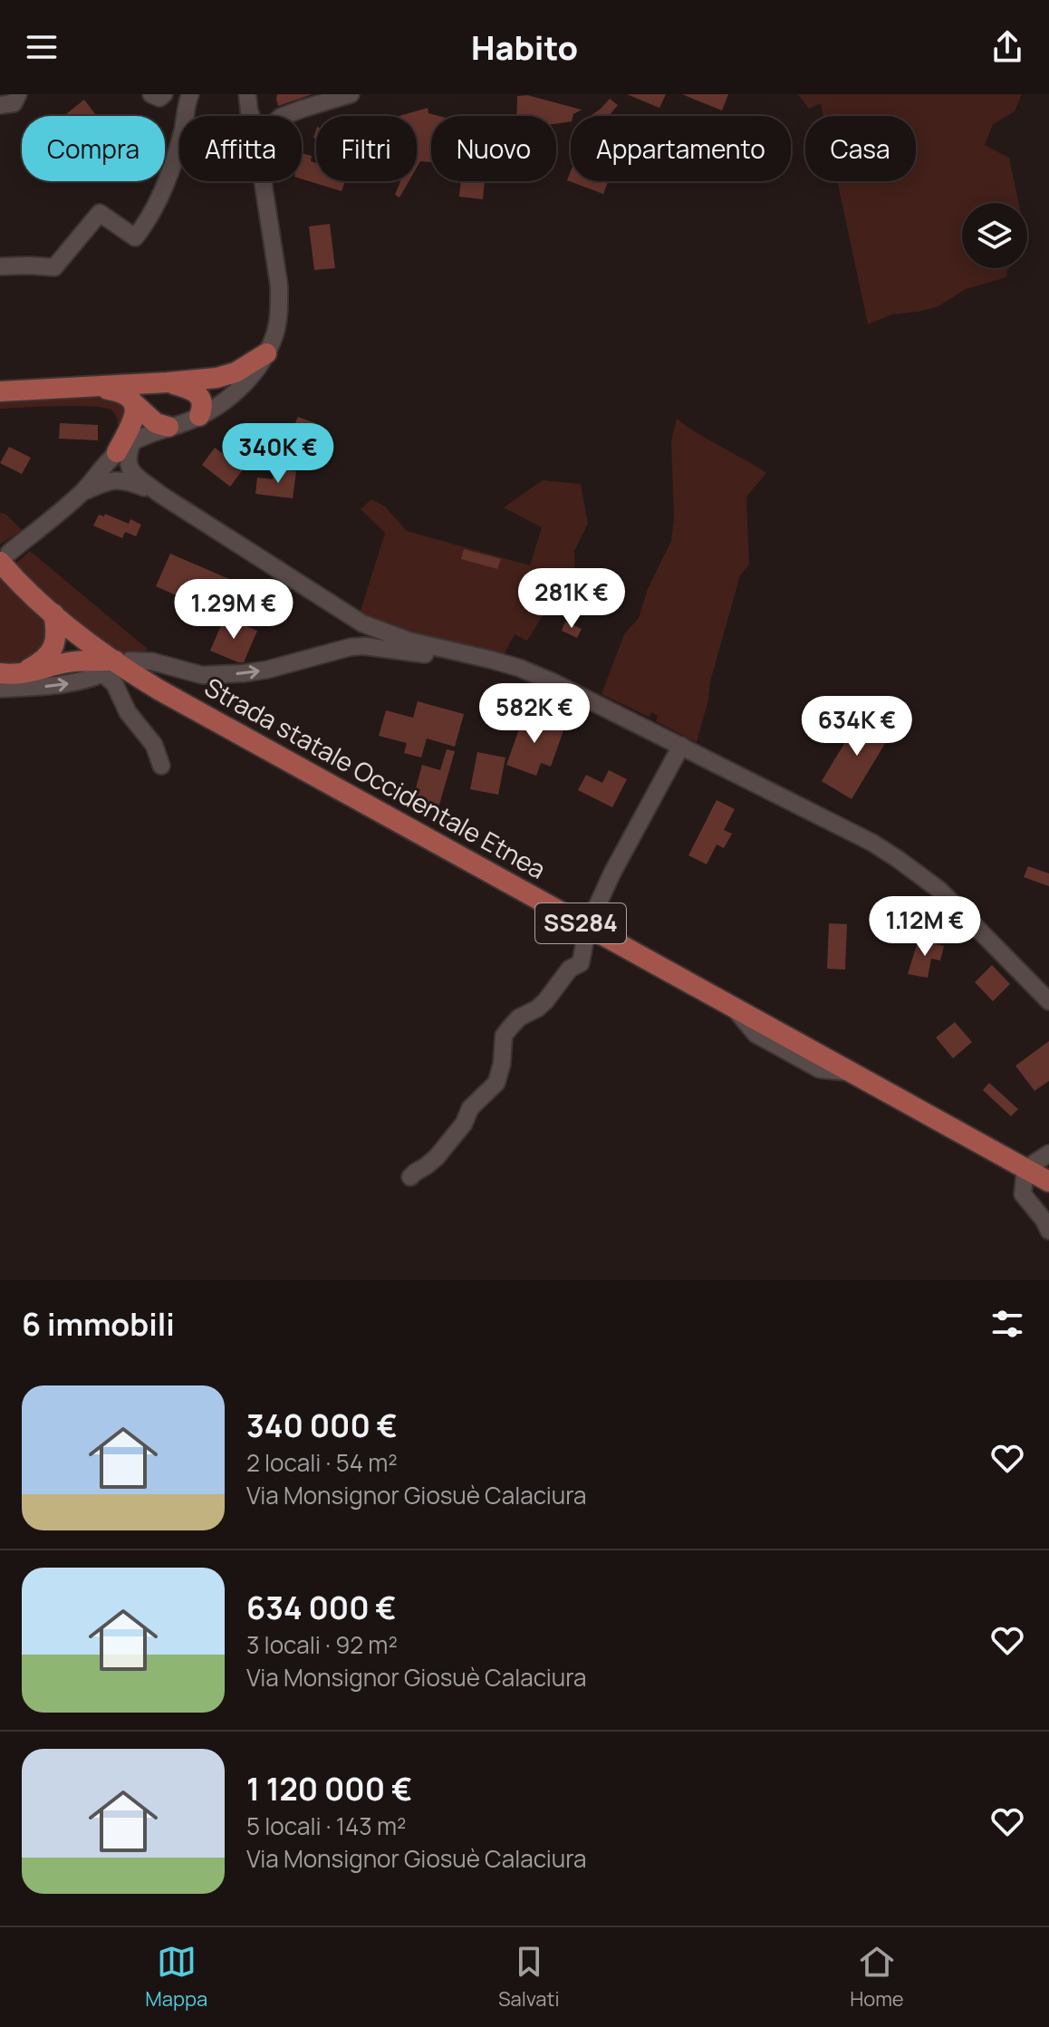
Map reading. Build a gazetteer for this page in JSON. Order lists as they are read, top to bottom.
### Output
{
  "streets": {
    "main road": ["Strada statale Occidentale Etnea", "SS284"]
  },
  "page": {
    "header": "Habito",
    "chip": [
      "Compra",
      "Affitta",
      "Filtri",
      "Nuovo",
      "Appartamento",
      "Casa"
    ],
    "price": [
      "340K €",
      "281K €",
      "1.29M €",
      "582K €",
      "634K €",
      "1.12M €"
    ],
    "heading": "6 immobili",
    "list": [
      {
        "name": "340 000 €",
        "note": "2 locali · 54 m² · Via Monsignor Giosuè Calaciura"
      },
      {
        "name": "634 000 €",
        "note": "3 locali · 92 m² · Via Monsignor Giosuè Calaciura"
      },
      {
        "name": "1 120 000 €",
        "note": "5 locali · 143 m² · Via Monsignor Giosuè Calaciura"
      }
    ],
    "tabs": ["Mappa", "Salvati", "Home"]
  }
}
